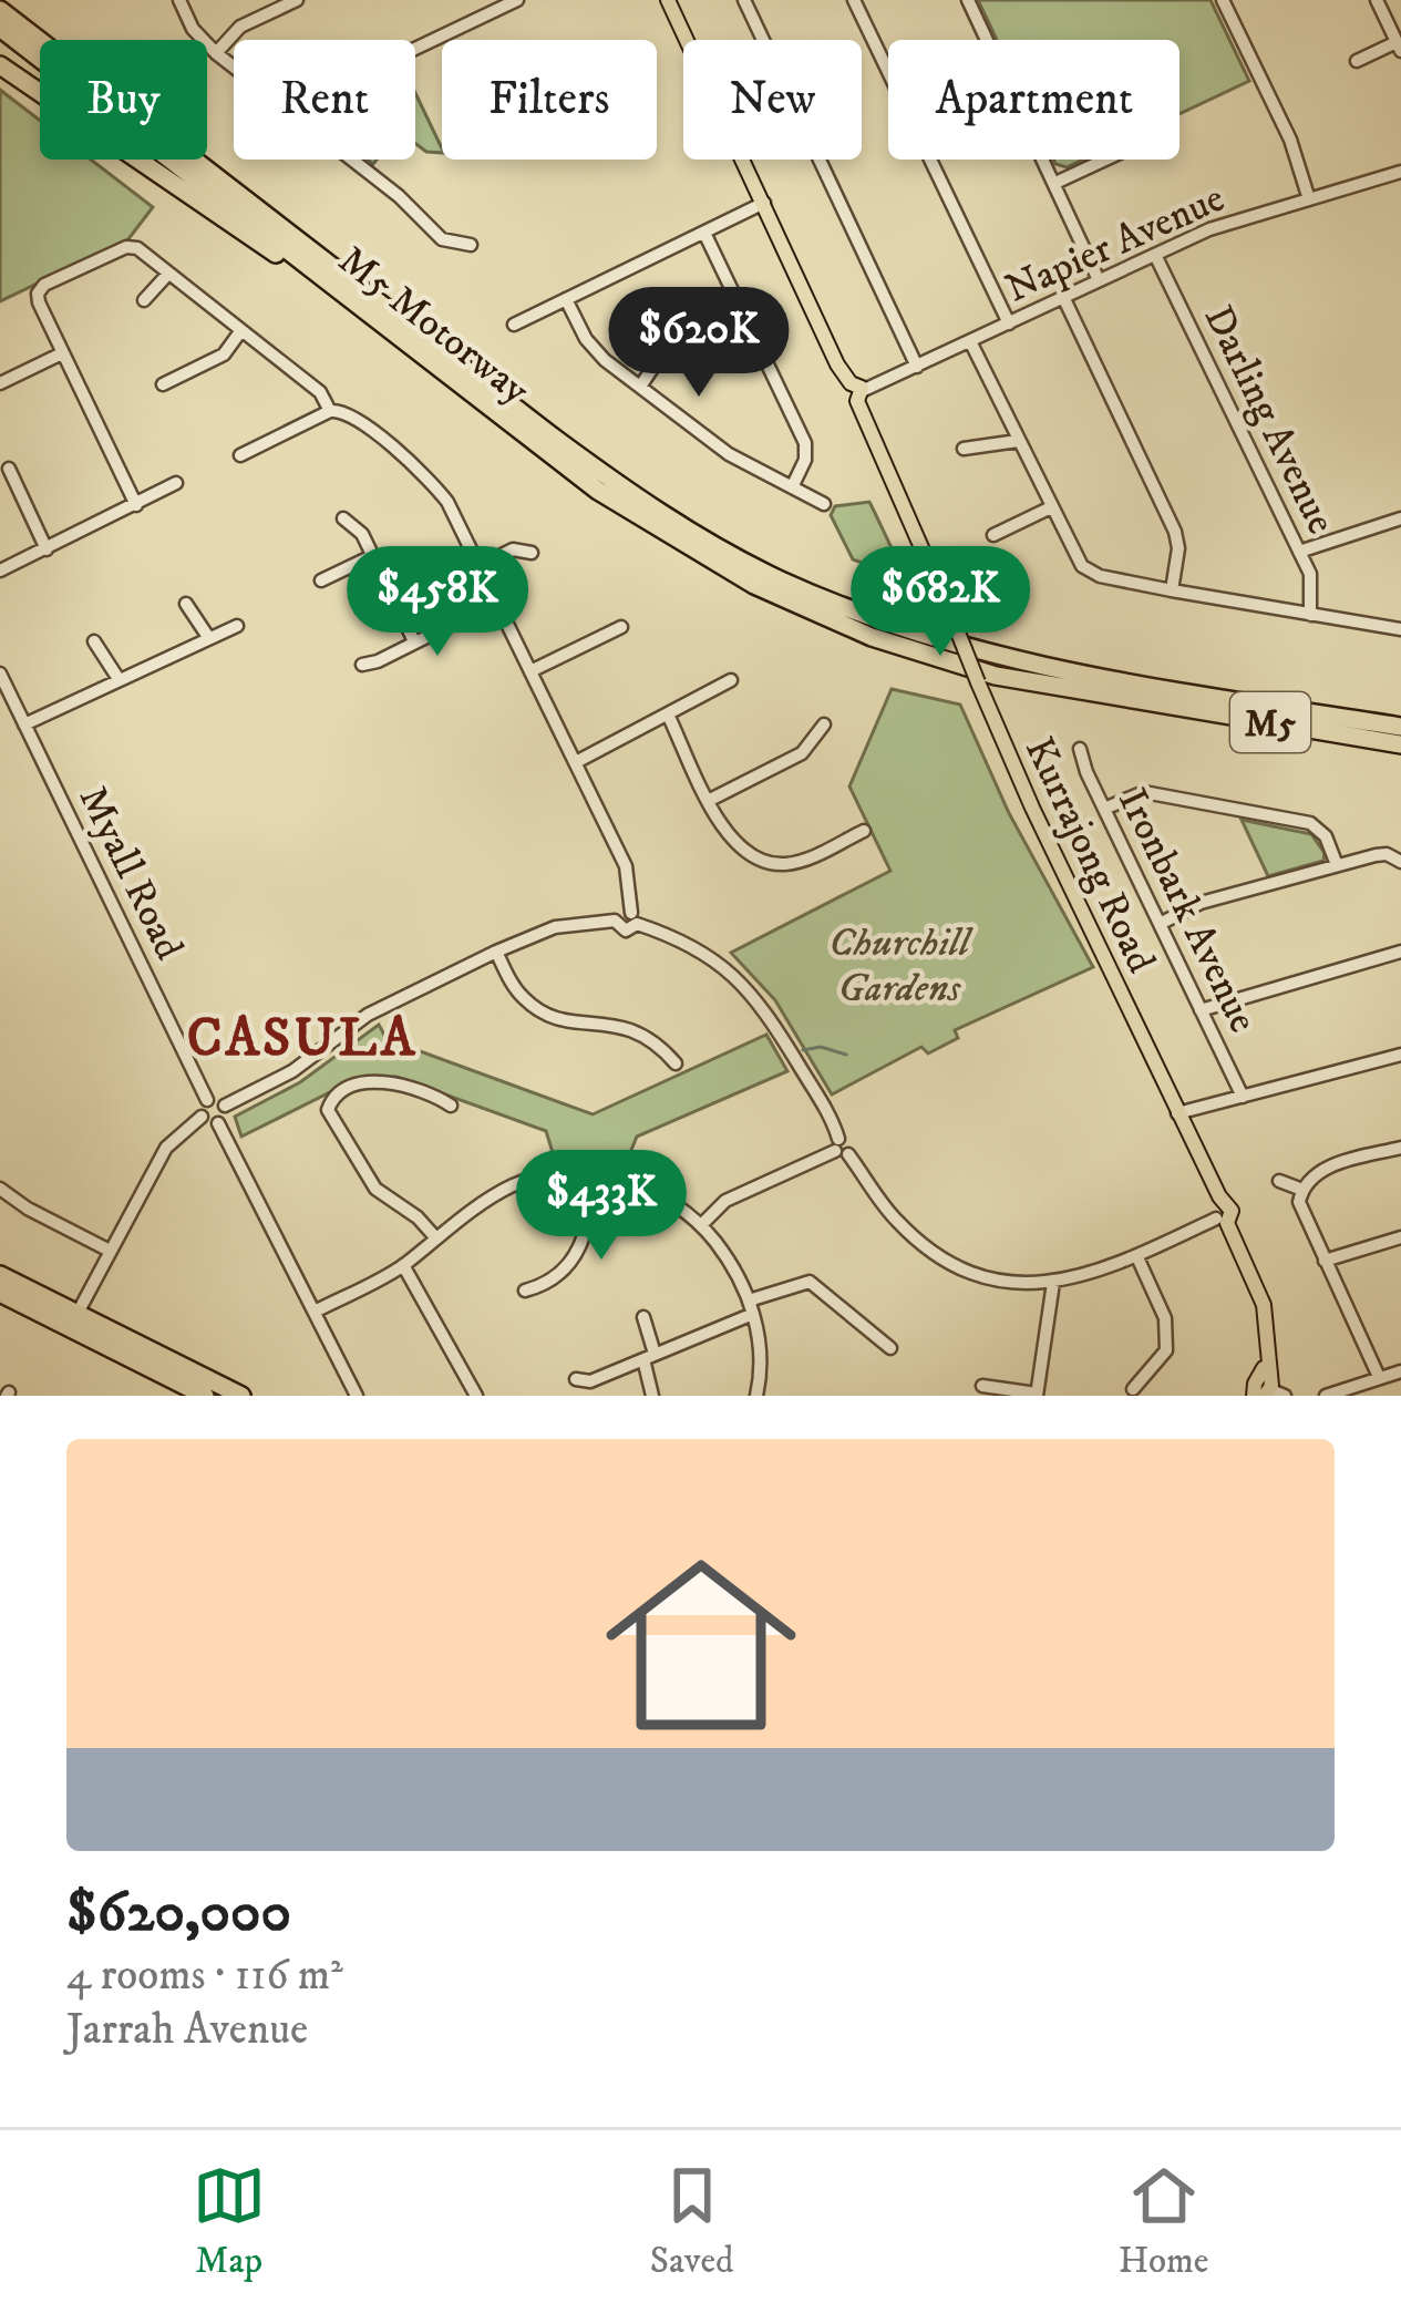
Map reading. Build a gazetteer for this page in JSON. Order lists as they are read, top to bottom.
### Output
{
  "streets": {
    "highway": ["M5 Motorway", "M5"],
    "main road": ["Kurrajong Road"],
    "street": [
      "Napier Avenue",
      "Darling Avenue",
      "Myall Road",
      "Ironbark Avenue"
    ]
  },
  "crossings": [
    ["Napier Avenue", "Darling Avenue"],
    ["Napier Avenue", "Kurrajong Road"]
  ],
  "districts": ["CASULA"],
  "parks": ["Churchill Gardens"],
  "page": {
    "chip": [
      "Buy",
      "Rent",
      "Filters",
      "New",
      "Apartment"
    ],
    "price": [
      "$620K",
      "$458K",
      "$682K",
      "$433K"
    ],
    "list": [
      {
        "name": "$620,000",
        "note": "4 rooms · 116 m² · Jarrah Avenue"
      }
    ],
    "tabs": ["Map", "Saved", "Home"]
  }
}
